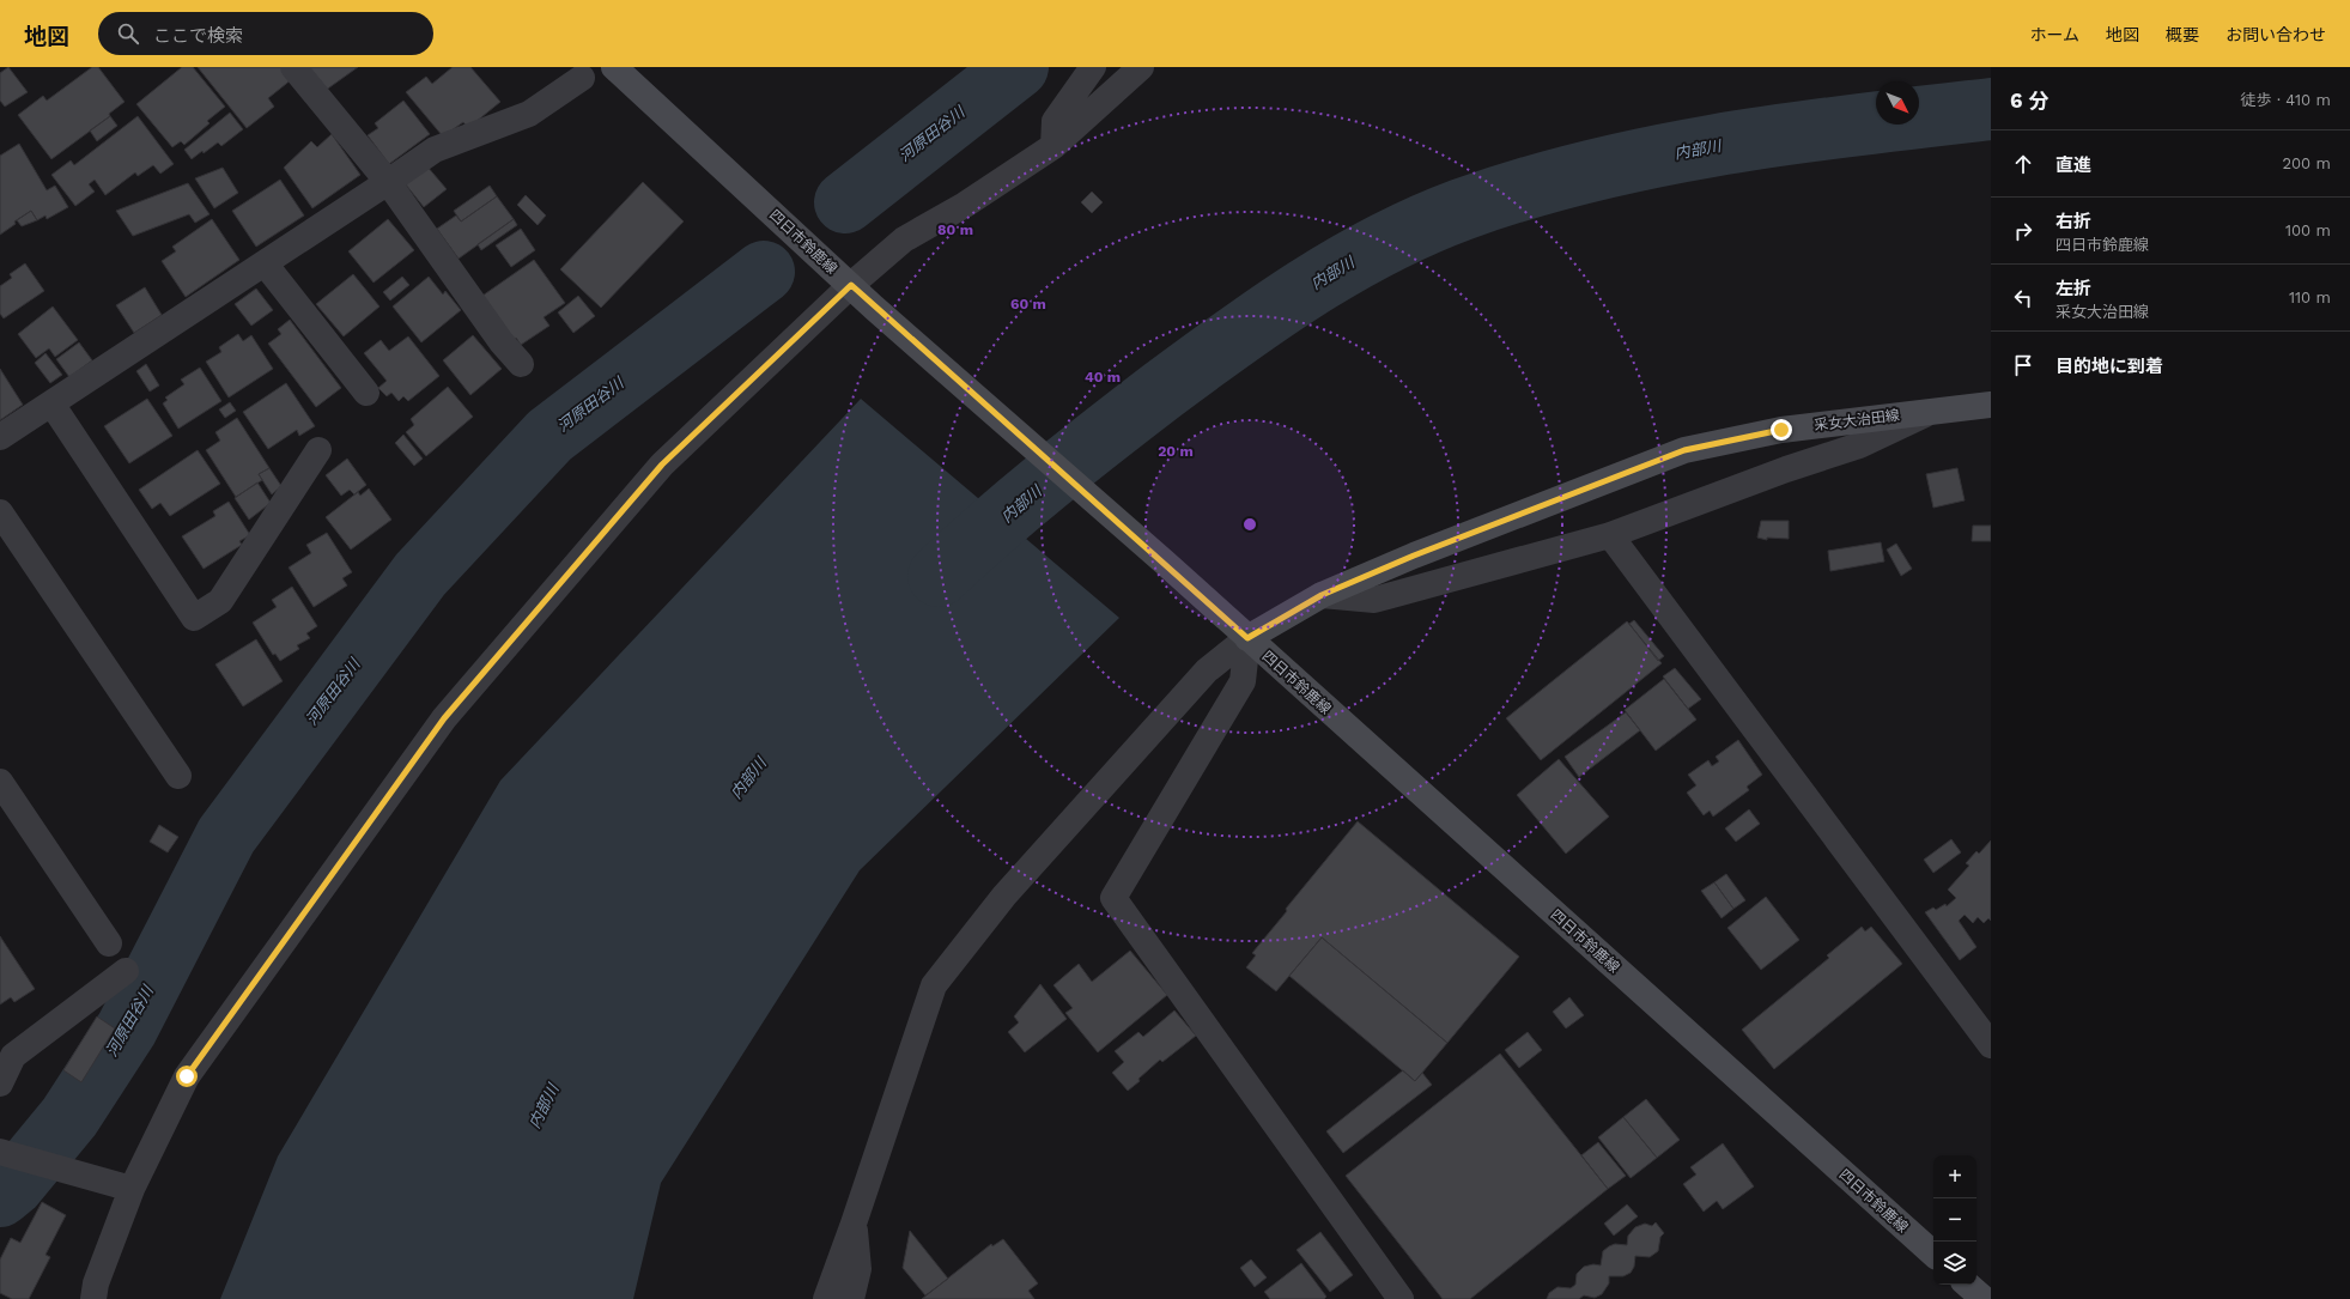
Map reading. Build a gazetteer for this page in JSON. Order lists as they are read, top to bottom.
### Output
{
  "streets": {
    "main road": ["四日市鈴鹿線", "采女大治田線"]
  },
  "crossings": [
    ["四日市鈴鹿線", "采女大治田線"]
  ],
  "water": ["河原田谷川", "内部川"],
  "north": "bottom right",
  "page": {
    "header": "地図",
    "search": "ここで検索",
    "nav": [
      "ホーム",
      "地図",
      "概要",
      "お問い合わせ"
    ],
    "heading": ["6 分", "徒歩 · 410 m"],
    "list": [
      ["直進", "200 m"],
      ["右折", "四日市鈴鹿線", "100 m"],
      ["左折", "采女大治田線", "110 m"],
      "目的地に到着"
    ],
    "map_buttons": ["+", "−"]
  },
  "rings": [
    "80 m",
    "60 m",
    "40 m",
    "20 m"
  ]
}
